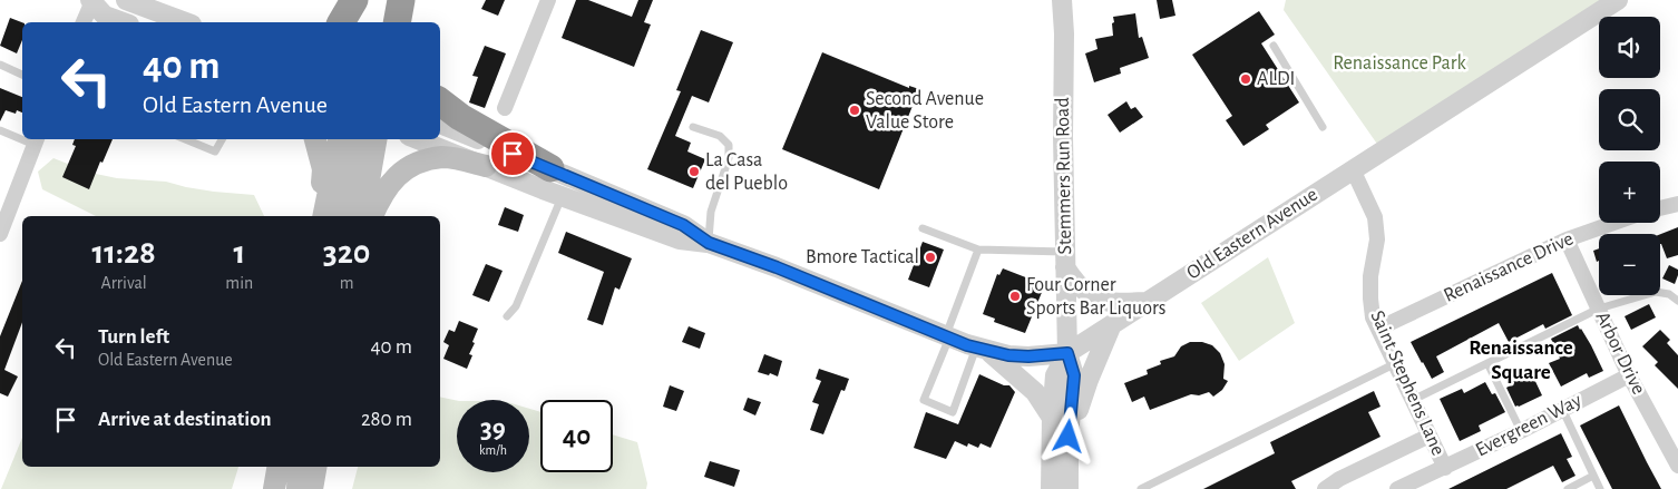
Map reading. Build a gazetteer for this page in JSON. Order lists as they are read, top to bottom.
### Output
{
  "streets": {
    "street": [
      "Stemmers Run Road",
      "Old Eastern Avenue",
      "Renaissance Drive",
      "Arbor Drive",
      "Saint Stephens Lane",
      "Evergreen Way"
    ]
  },
  "crossings": [
    ["Stemmers Run Road", "Old Eastern Avenue"],
    ["Old Eastern Avenue", "Saint Stephens Lane"],
    ["Renaissance Drive", "Arbor Drive"],
    ["Renaissance Drive", "Saint Stephens Lane"],
    ["Arbor Drive", "Evergreen Way"],
    ["Saint Stephens Lane", "Evergreen Way"]
  ],
  "districts": ["Renaissance Square"],
  "parks": ["Renaissance Park"],
  "places": [
    "ALDI",
    "Second Avenue Value Store",
    "La Casa del Pueblo",
    "Bmore Tactical",
    "Four Corner Sports Bar Liquors"
  ],
  "page": {
    "map_buttons": ["+", "−"],
    "turn": ["40 m", "Old Eastern Avenue"],
    "eta": [
      "11:28",
      "Arrival",
      "1",
      "min",
      "320",
      "m"
    ],
    "list": [
      {
        "name": "Turn left",
        "note": "Old Eastern Avenue",
        "value": "40 m"
      },
      {
        "name": "Arrive at destination",
        "value": "280 m"
      }
    ],
    "speed": "39 km/h",
    "limit": "40"
  }
}
